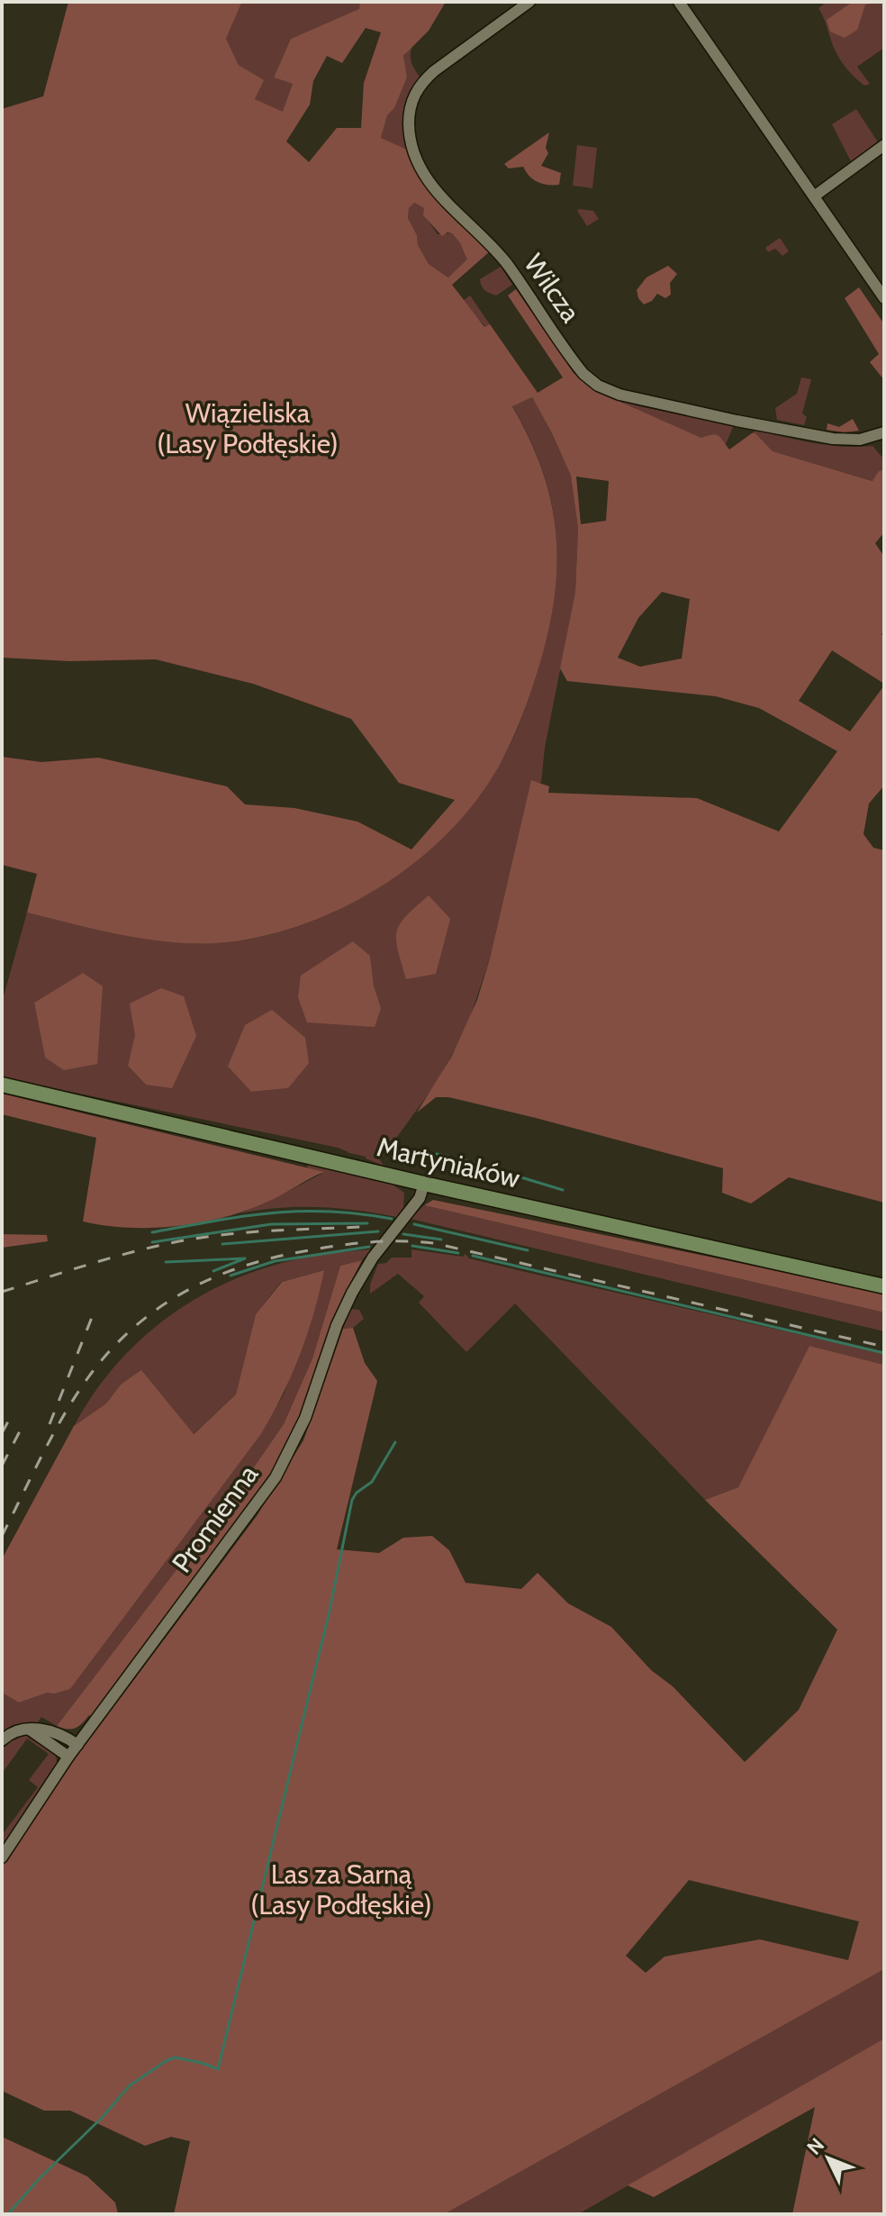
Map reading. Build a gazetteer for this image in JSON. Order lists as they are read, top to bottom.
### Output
{
  "streets": {
    "main road": ["Martyniaków"],
    "street": ["Wilcza", "Promienna"]
  },
  "crossings": [
    ["Martyniaków", "Promienna"]
  ],
  "parks": ["Wiązieliska (Lasy Podłęskie)", "Las za Sarną (Lasy Podłęskie)"],
  "north": "top left"
}
